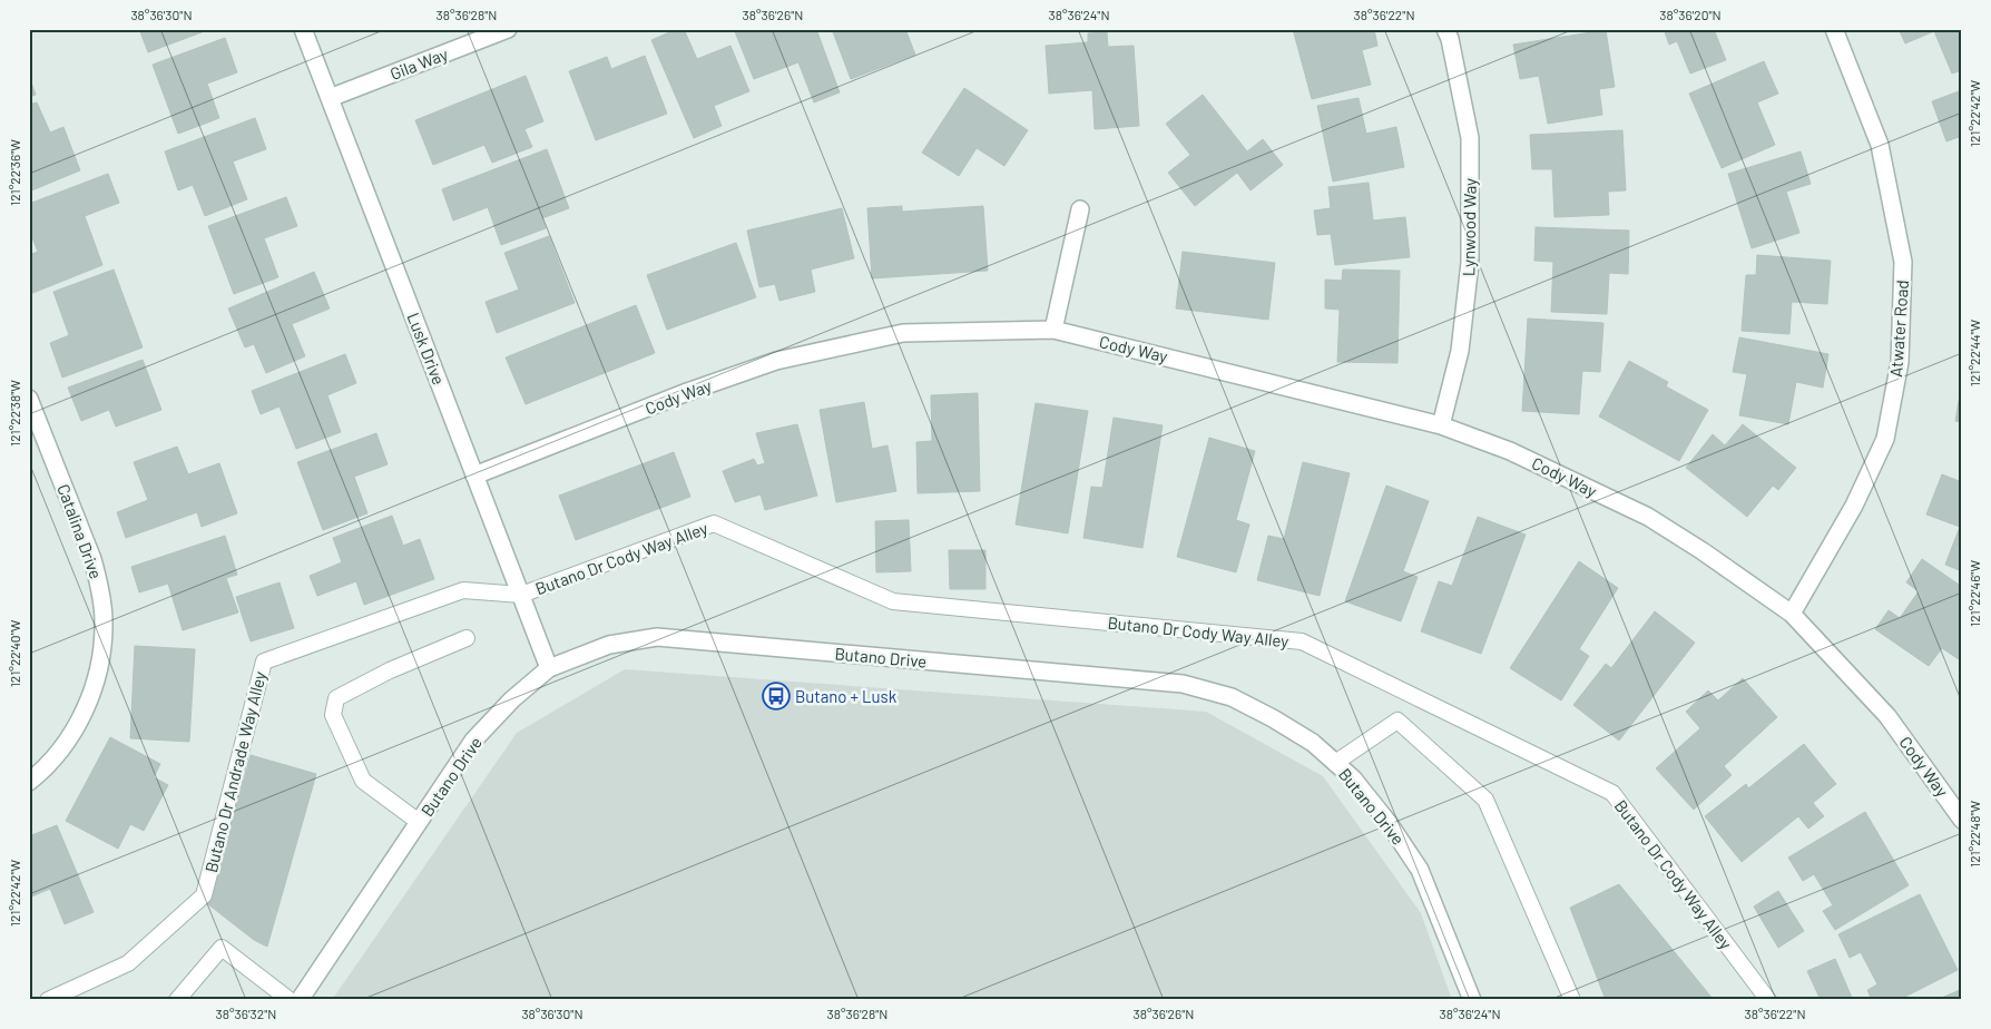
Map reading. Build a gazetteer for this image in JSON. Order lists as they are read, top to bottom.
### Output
{
  "streets": {
    "street": [
      "Gila Way",
      "Lynwood Way",
      "Atwater Road",
      "Lusk Drive",
      "Cody Way",
      "Catalina Drive",
      "Butano Drive"
    ],
    "lane": ["Butano Dr Cody Way Alley", "Butano Dr Andrade Way Alley"]
  },
  "crossings": [
    ["Gila Way", "Lusk Drive"],
    ["Lynwood Way", "Cody Way"],
    ["Atwater Road", "Cody Way"],
    ["Lusk Drive", "Cody Way"],
    ["Lusk Drive", "Butano Dr Cody Way Alley"],
    ["Lusk Drive", "Butano Drive"],
    ["Lusk Drive", "Butano Dr Andrade Way Alley"],
    ["Butano Dr Cody Way Alley", "Butano Dr Andrade Way Alley"]
  ],
  "places": {
    "bus stop": ["Butano + Lusk"]
  },
  "coordinates": [
    "38°36'30\"N",
    "38°36'28\"N",
    "38°36'26\"N",
    "38°36'24\"N",
    "38°36'22\"N",
    "38°36'20\"N",
    "121°22'42\"W",
    "121°22'36\"W",
    "121°22'44\"W",
    "121°22'38\"W",
    "121°22'46\"W",
    "121°22'40\"W",
    "121°22'48\"W",
    "38°36'32\"N"
  ]
}
